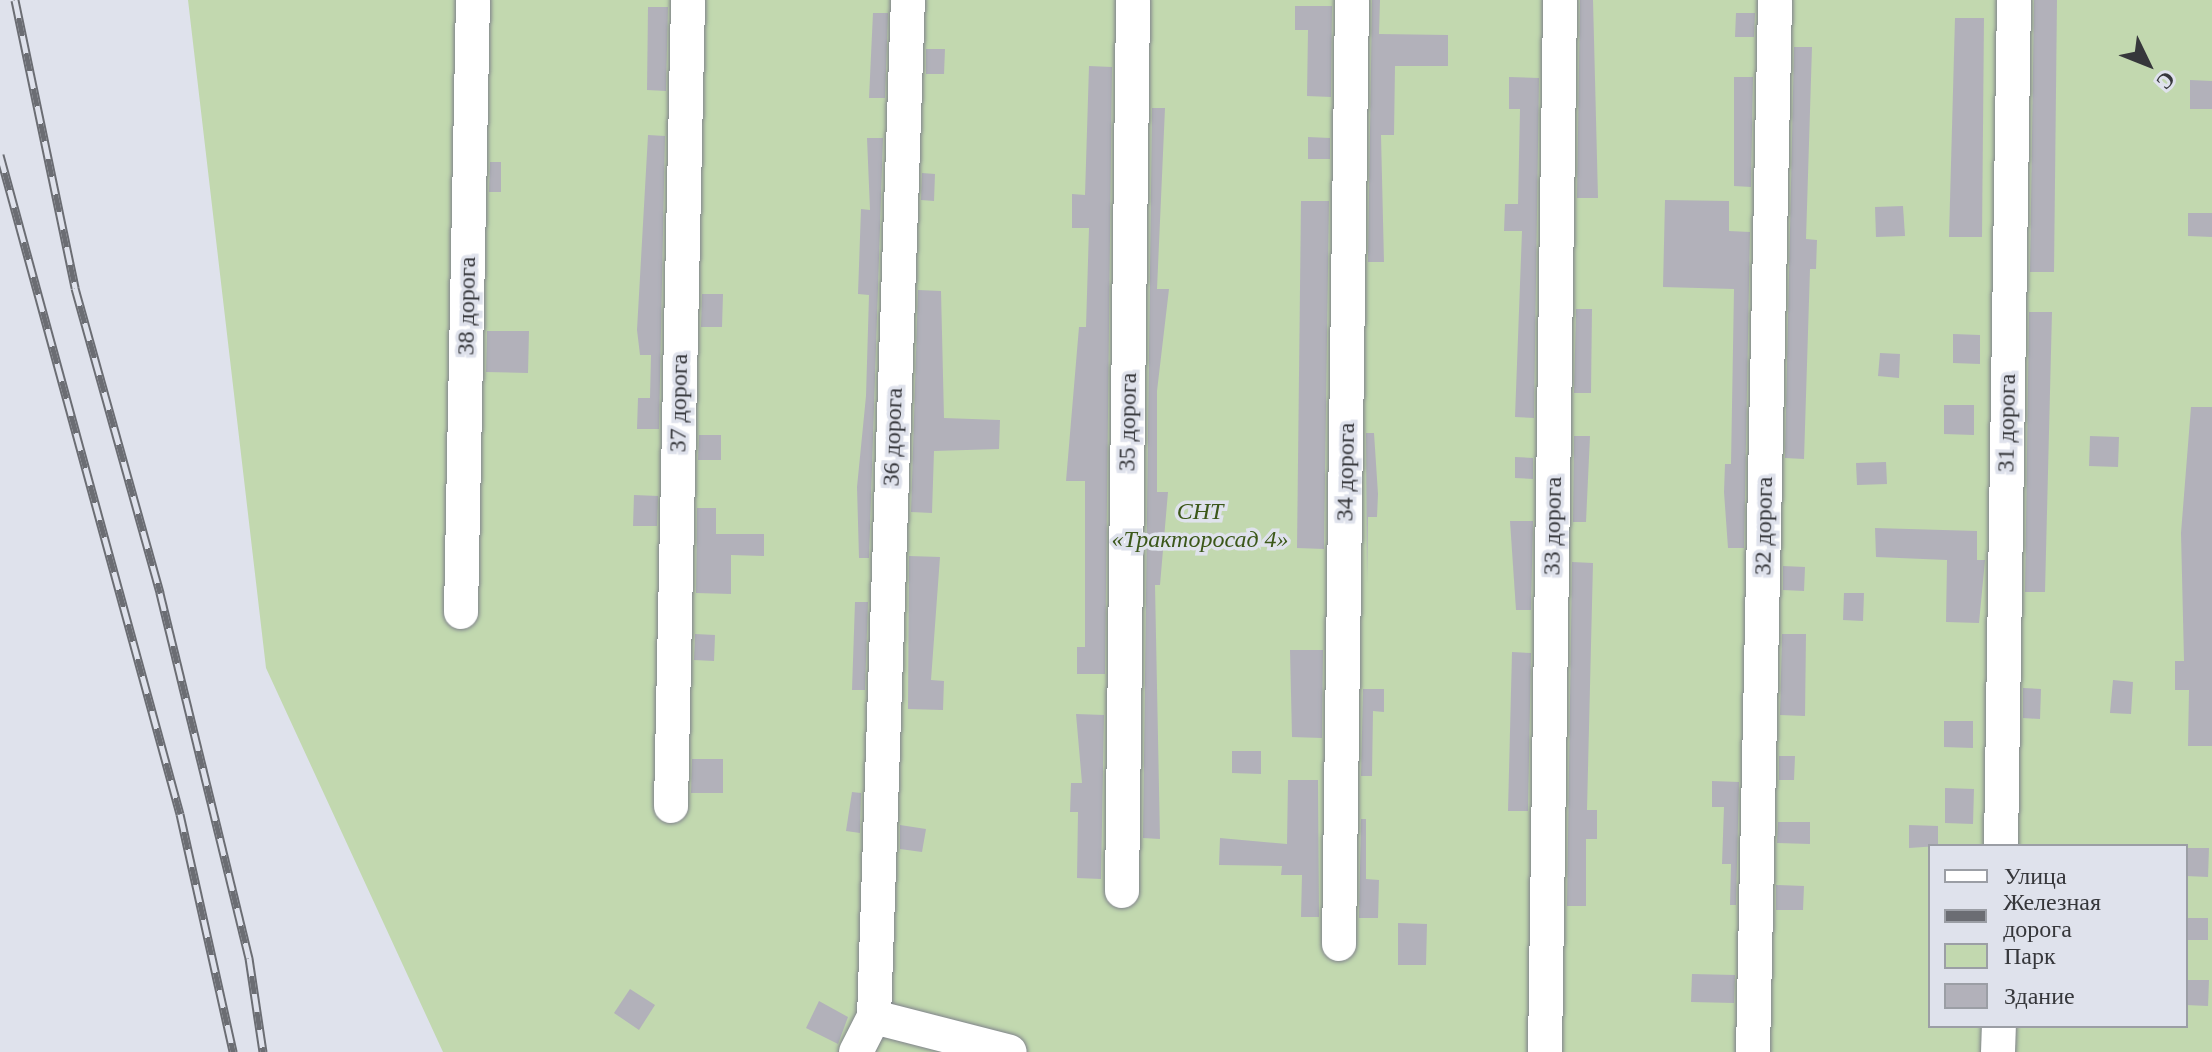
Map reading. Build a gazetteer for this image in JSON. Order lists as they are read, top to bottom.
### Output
{
  "streets": {
    "lane": [
      "38 дорога",
      "37 дорога",
      "35 дорога",
      "31 дорога",
      "36 дорога",
      "34 дорога",
      "33 дорога",
      "32 дорога"
    ]
  },
  "parks": ["СНТ «Тракторосад 4»"],
  "legend": [
    "Улица",
    "Железная дорога",
    "Парк",
    "Здание"
  ],
  "north": "bottom right"
}
